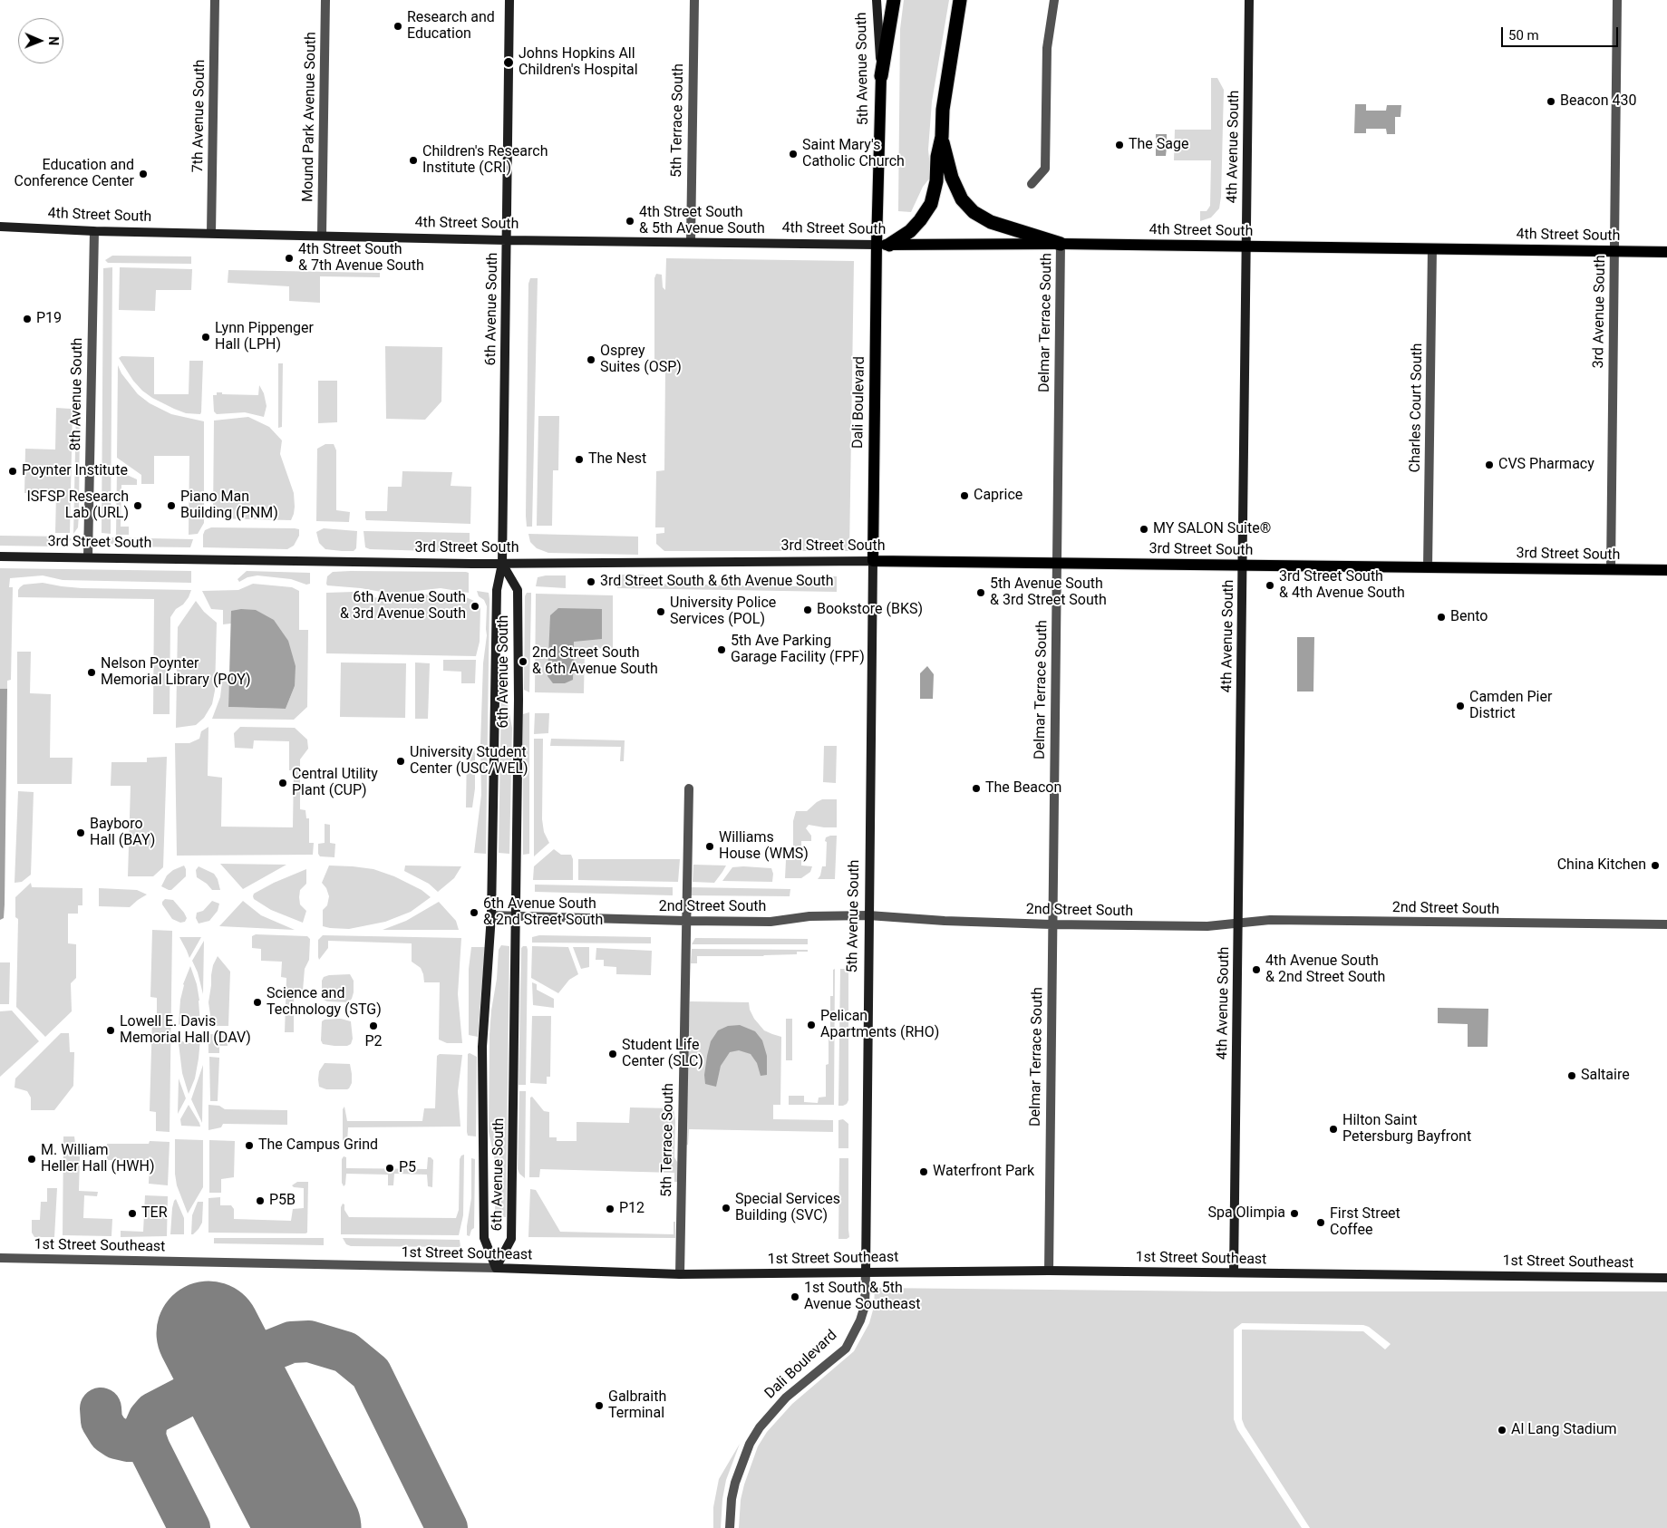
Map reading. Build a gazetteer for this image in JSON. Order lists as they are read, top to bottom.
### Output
{
  "streets": {
    "main road": [
      "5th Avenue South",
      "4th Street South",
      "Dali Boulevard",
      "3rd Street South"
    ],
    "street": [
      "7th Avenue South",
      "Mound Park Avenue South",
      "5th Terrace South",
      "4th Avenue South",
      "6th Avenue South",
      "3rd Avenue South",
      "Delmar Terrace South",
      "8th Avenue South",
      "Charles Court South",
      "2nd Street South",
      "1st Street Southeast"
    ]
  },
  "crossings": [
    ["5th Avenue South", "4th Street South"],
    ["5th Avenue South", "Dali Boulevard"],
    ["5th Avenue South", "3rd Street South"],
    ["5th Avenue South", "2nd Street South"],
    ["5th Avenue South", "1st Street Southeast"],
    ["7th Avenue South", "4th Street South"],
    ["Mound Park Avenue South", "4th Street South"],
    ["5th Terrace South", "4th Street South"],
    ["5th Terrace South", "2nd Street South"],
    ["5th Terrace South", "1st Street Southeast"],
    ["4th Avenue South", "4th Street South"],
    ["4th Avenue South", "3rd Street South"],
    ["4th Avenue South", "2nd Street South"],
    ["4th Avenue South", "1st Street Southeast"],
    ["4th Street South", "6th Avenue South"],
    ["4th Street South", "3rd Avenue South"],
    ["4th Street South", "Delmar Terrace South"],
    ["4th Street South", "8th Avenue South"],
    ["4th Street South", "Dali Boulevard"],
    ["4th Street South", "Charles Court South"],
    ["6th Avenue South", "3rd Street South"],
    ["6th Avenue South", "2nd Street South"],
    ["6th Avenue South", "1st Street Southeast"],
    ["3rd Avenue South", "3rd Street South"],
    ["Delmar Terrace South", "3rd Street South"],
    ["Delmar Terrace South", "2nd Street South"],
    ["Delmar Terrace South", "1st Street Southeast"],
    ["8th Avenue South", "3rd Street South"],
    ["Dali Boulevard", "3rd Street South"],
    ["Dali Boulevard", "1st Street Southeast"],
    ["Charles Court South", "3rd Street South"]
  ],
  "places": [
    "Research and Education",
    "Johns Hopkins All Children's Hospital",
    "Beacon 430",
    "The Sage",
    "Saint Mary's Catholic Church",
    "Children's Research Institute (CRI)",
    "Education and Conference Center",
    "4th Street South & 5th Avenue South",
    "4th Street South & 7th Avenue South",
    "P19",
    "Lynn Pippenger Hall (LPH)",
    "Osprey Suites (OSP)",
    "The Nest",
    "CVS Pharmacy",
    "Poynter Institute",
    "Caprice",
    "ISFSP Research Lab (URL)",
    "Piano Man Building (PNM)",
    "MY SALON Suite®",
    "3rd Street South & 6th Avenue South",
    "3rd Street South & 4th Avenue South",
    "5th Avenue South & 3rd Street South",
    "6th Avenue South & 3rd Avenue South",
    "Bookstore (BKS)",
    "University Police Services (POL)",
    "Bento",
    "5th Ave Parking Garage Facility (FPF)",
    "2nd Street South & 6th Avenue South",
    "Nelson Poynter Memorial Library (POY)",
    "Camden Pier District",
    "University Student Center (USC/WEL)",
    "Central Utility Plant (CUP)",
    "The Beacon",
    "Bayboro Hall (BAY)",
    "Williams House (WMS)",
    "China Kitchen",
    "6th Avenue South & 2nd Street South",
    "4th Avenue South & 2nd Street South",
    "Science and Technology (STG)",
    "Pelican Apartments (RHO)",
    "P2",
    "Lowell E. Davis Memorial Hall (DAV)",
    "Student Life Center (SLC)",
    "Saltaire",
    "Hilton Saint Petersburg Bayfront",
    "The Campus Grind",
    "M. William Heller Hall (HWH)",
    "P5",
    "Waterfront Park",
    "P5B",
    "Special Services Building (SVC)",
    "P12",
    "TER",
    "Spa Olimpia",
    "First Street Coffee",
    "1st South & 5th Avenue Southeast",
    "Galbraith Terminal",
    "Al Lang Stadium"
  ],
  "scale_bar": "50 m",
  "north": "right"
}
